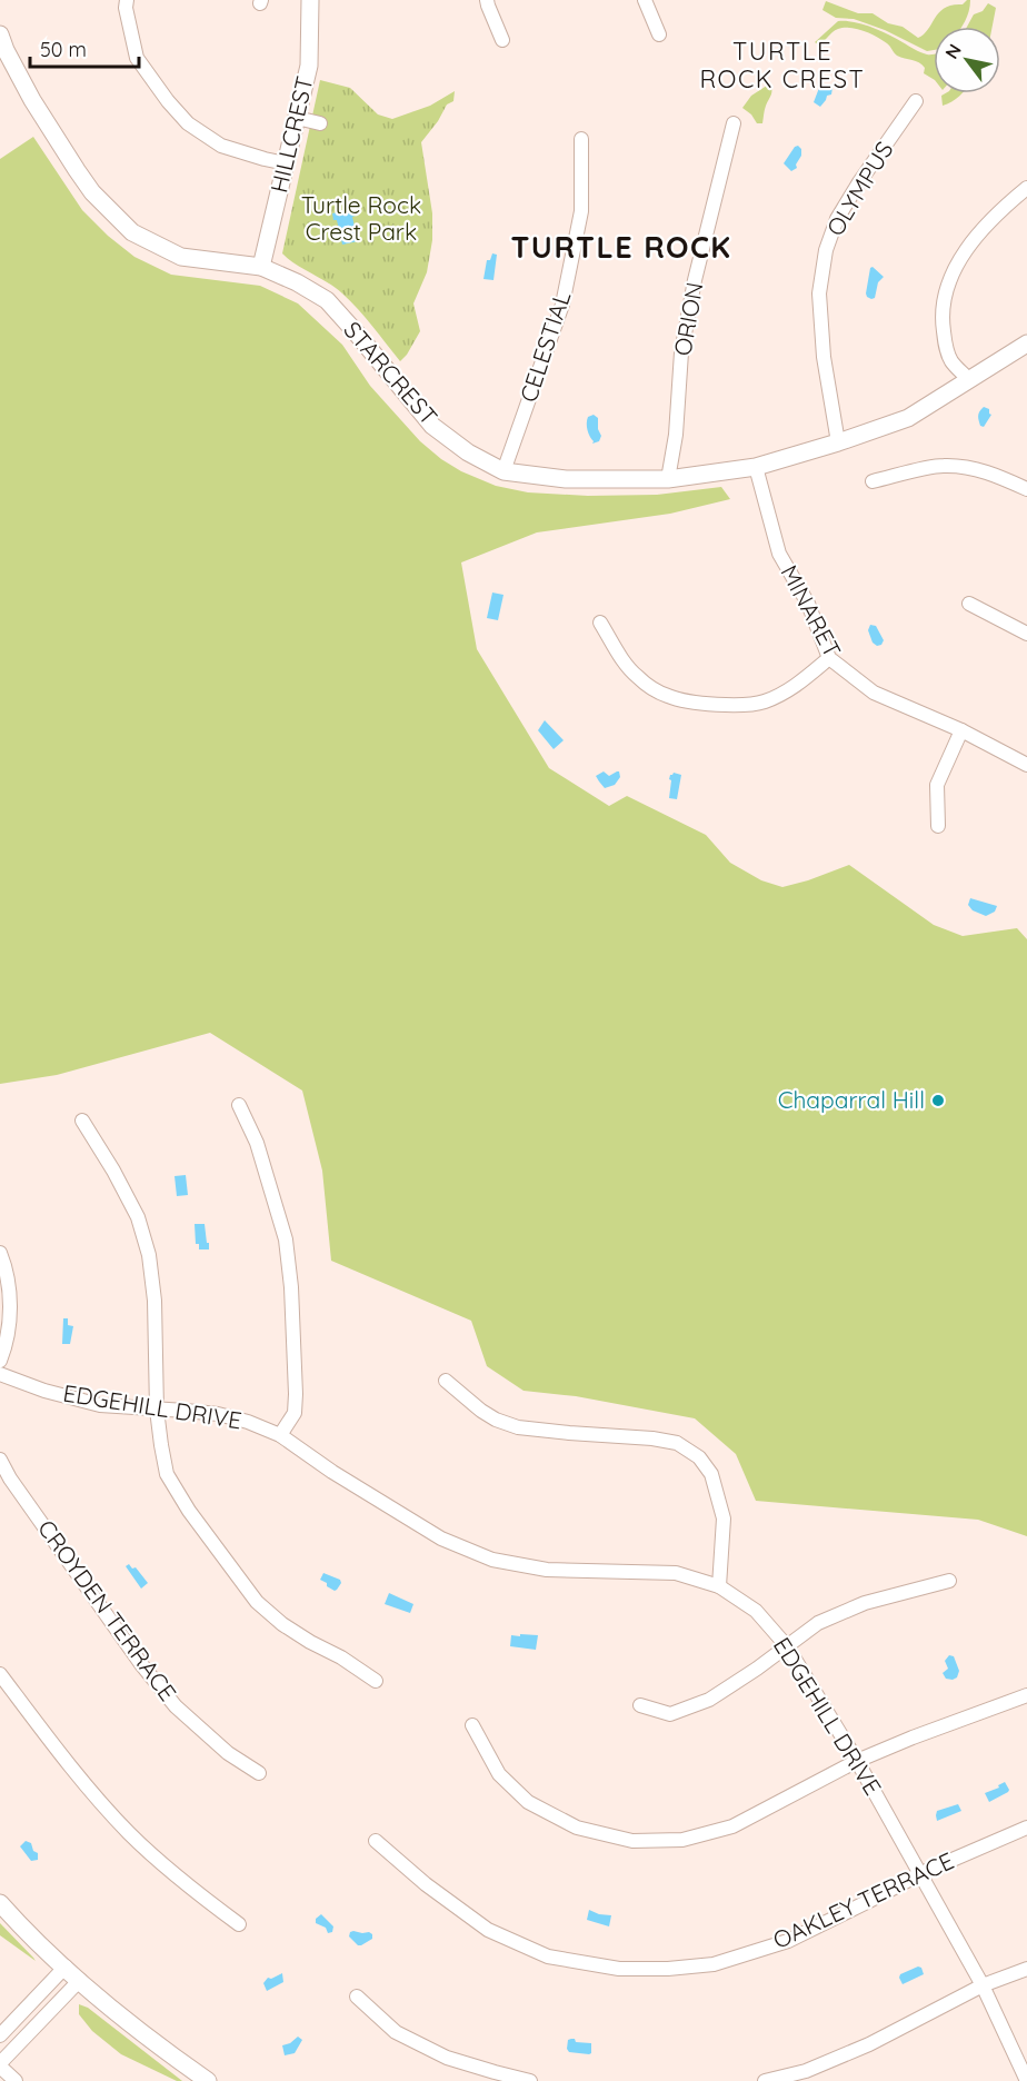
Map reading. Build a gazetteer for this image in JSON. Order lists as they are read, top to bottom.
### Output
{
  "streets": {
    "street": [
      "HILLCREST",
      "OLYMPUS",
      "ORION",
      "CELESTIAL",
      "STARCREST",
      "MINARET",
      "EDGEHILL DRIVE",
      "CROYDEN TERRACE",
      "OAKLEY TERRACE"
    ]
  },
  "crossings": [
    ["HILLCREST", "STARCREST"],
    ["OLYMPUS", "STARCREST"],
    ["ORION", "STARCREST"],
    ["CELESTIAL", "STARCREST"],
    ["STARCREST", "MINARET"],
    ["EDGEHILL DRIVE", "OAKLEY TERRACE"]
  ],
  "districts": ["TURTLE ROCK CREST", "TURTLE ROCK"],
  "parks": ["Turtle Rock Crest Park"],
  "places": ["Chaparral Hill"],
  "scale_bar": "50 m",
  "north": "top left"
}
